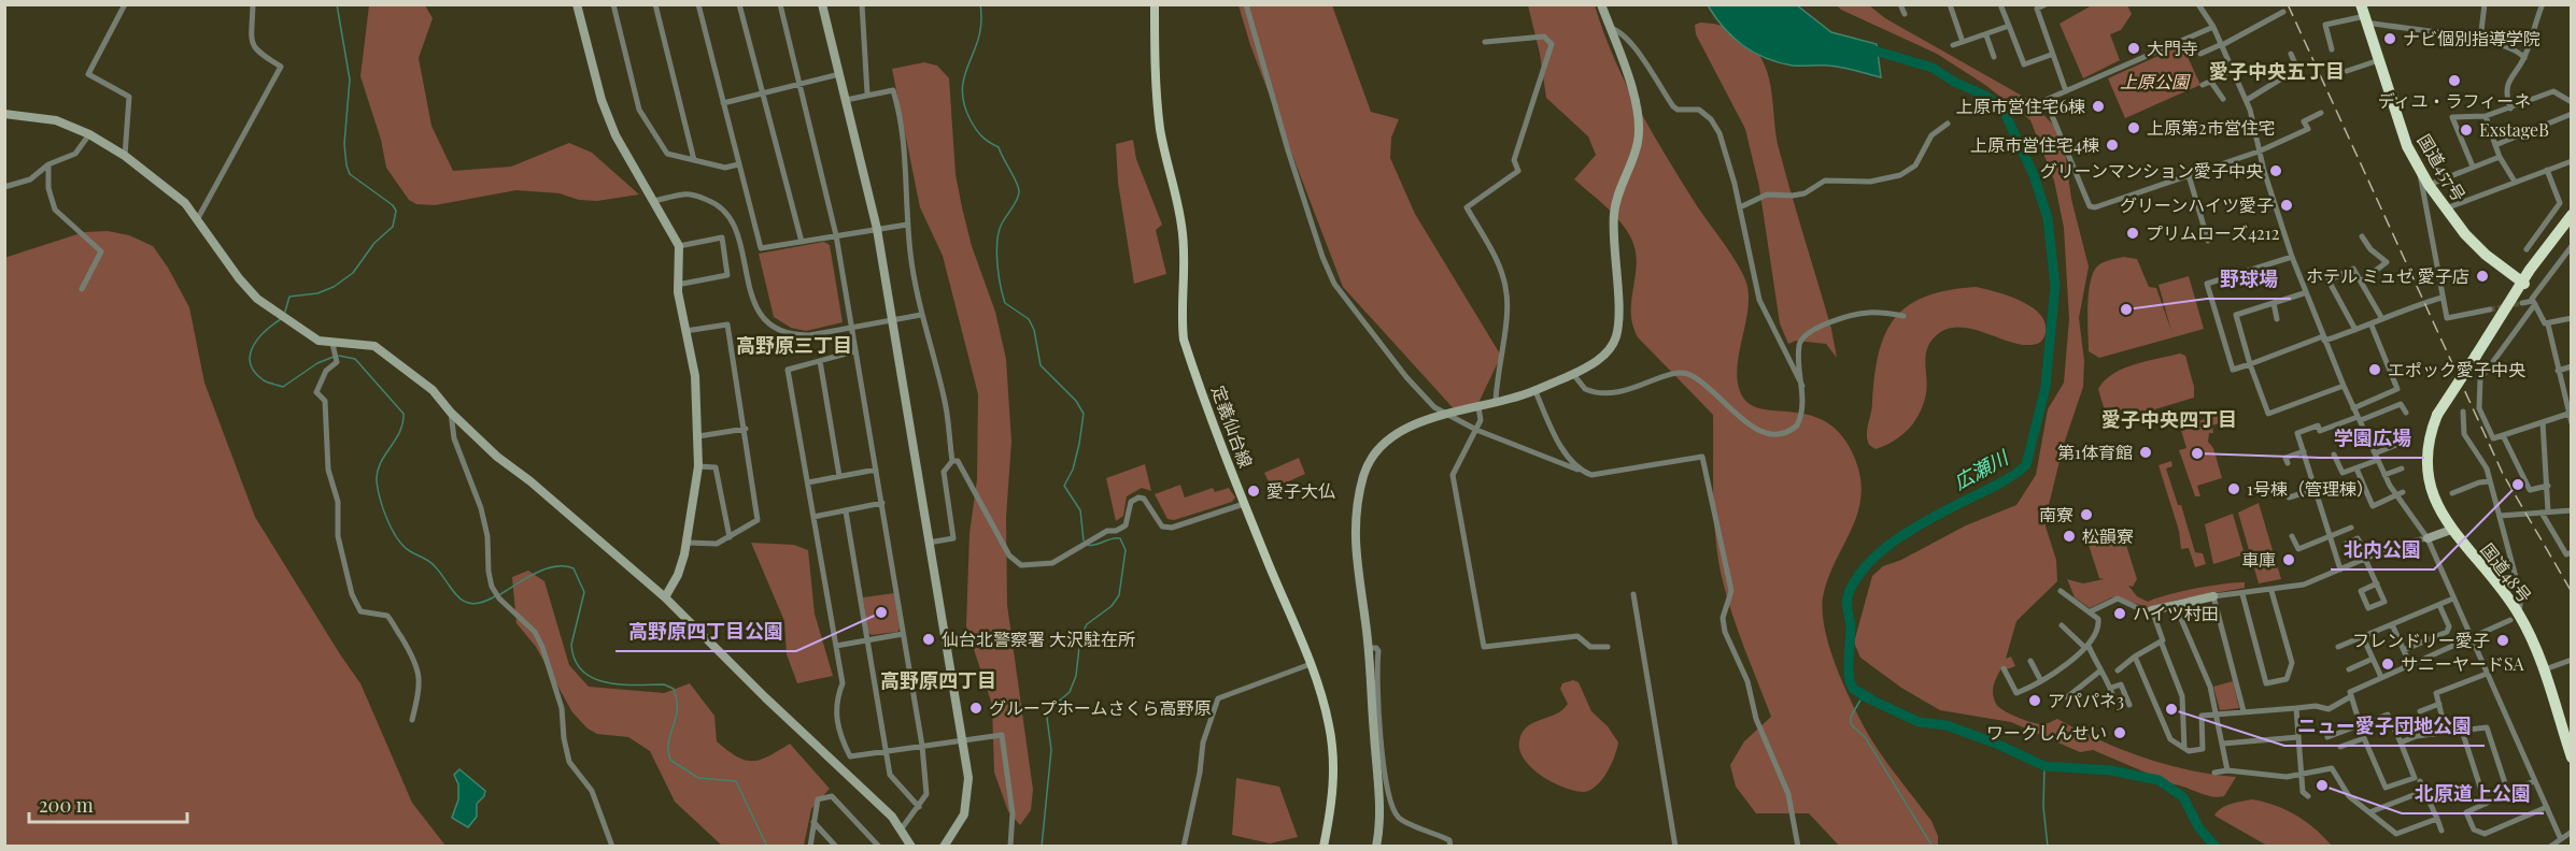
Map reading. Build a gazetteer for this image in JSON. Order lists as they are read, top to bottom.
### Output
{
  "streets": {
    "highway": ["国道457号", "国道48号"],
    "main road": ["定義仙台線"]
  },
  "crossings": [
    ["国道457号", "国道48号"]
  ],
  "districts": [
    "愛子中央五丁目",
    "高野原三丁目",
    "愛子中央四丁目",
    "高野原四丁目"
  ],
  "water": ["広瀬川"],
  "parks": ["上原公園"],
  "places": [
    "ナビ個別指導学院",
    "大門寺",
    "ディユ・ラフィーネ",
    "上原市営住宅6棟",
    "上原第2市営住宅",
    "ExstageB",
    "上原市営住宅4棟",
    "グリーンマンション愛子中央",
    "グリーンハイツ愛子",
    "プリムローズ4212",
    "ホテル ミュゼ 愛子店",
    "野球場",
    "エポック愛子中央",
    "第1体育館",
    "学園広場",
    "北内公園",
    "1号棟（管理棟）",
    "愛子大仏",
    "南寮",
    "松韻寮",
    "車庫",
    "高野原四丁目公園",
    "ハイツ村田",
    "仙台北警察署 大沢駐在所",
    "フレンドリー愛子",
    "サニーヤードSA",
    "アパパネ3",
    "グループホームさくら高野原",
    "ニュー愛子団地公園",
    "ワークしんせい",
    "北原道上公園"
  ],
  "scale_bar": "200 m"
}
